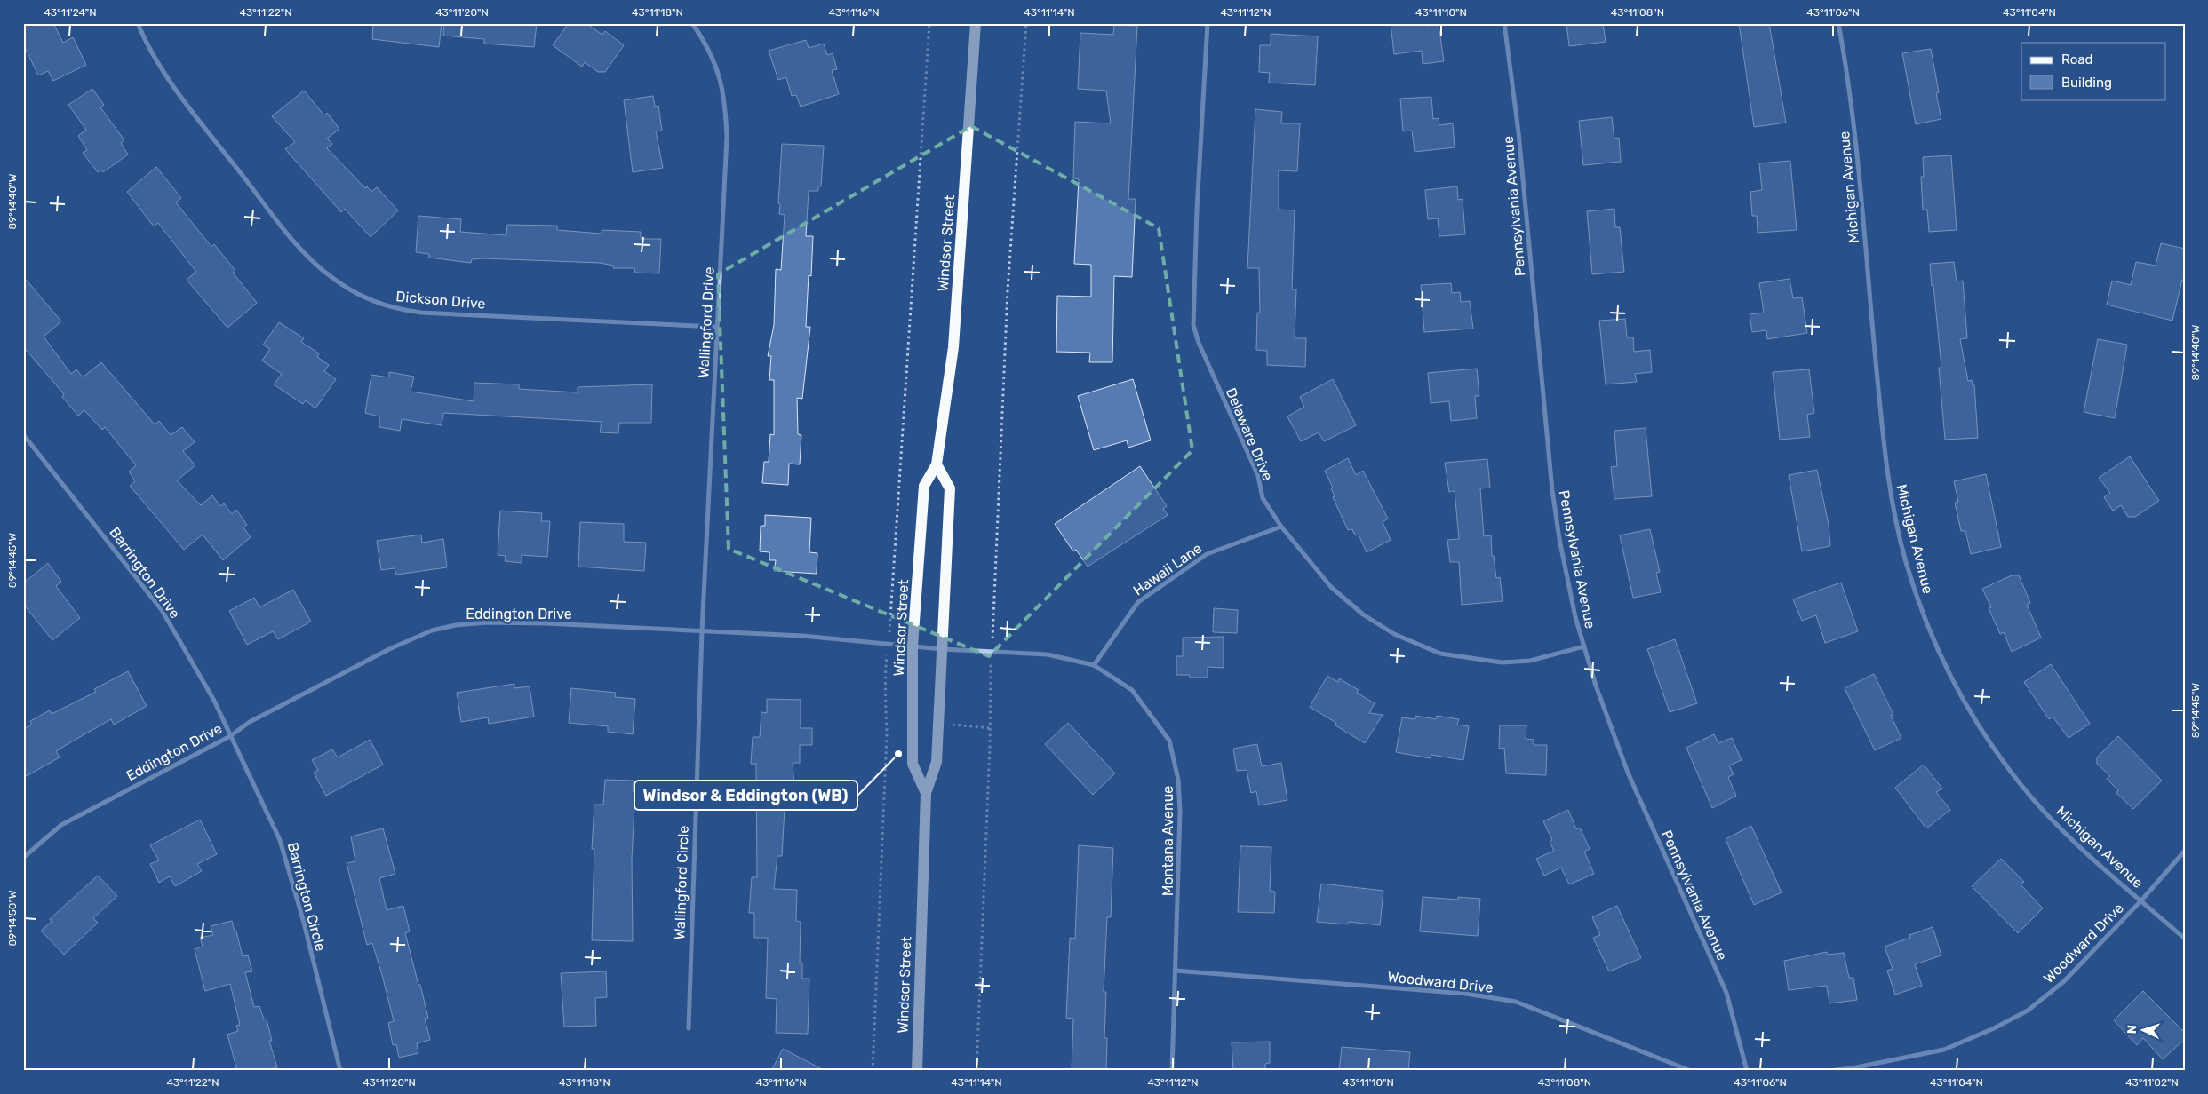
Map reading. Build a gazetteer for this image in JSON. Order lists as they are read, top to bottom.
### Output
{
  "streets": {
    "main road": ["Windsor Street"],
    "street": [
      "Michigan Avenue",
      "Pennsylvania Avenue",
      "Dickson Drive",
      "Wallingford Drive",
      "Delaware Drive",
      "Hawaii Lane",
      "Barrington Drive",
      "Eddington Drive",
      "Montana Avenue",
      "Wallingford Circle",
      "Barrington Circle",
      "Woodward Drive"
    ]
  },
  "crossings": [
    ["Michigan Avenue", "Woodward Drive"],
    ["Pennsylvania Avenue", "Delaware Drive"],
    ["Windsor Street", "Eddington Drive"],
    ["Windsor Street", "Montana Avenue"],
    ["Dickson Drive", "Wallingford Drive"],
    ["Wallingford Drive", "Eddington Drive"],
    ["Wallingford Drive", "Wallingford Circle"],
    ["Delaware Drive", "Hawaii Lane"],
    ["Hawaii Lane", "Montana Avenue"],
    ["Barrington Drive", "Eddington Drive"],
    ["Barrington Drive", "Barrington Circle"],
    ["Eddington Drive", "Montana Avenue"],
    ["Eddington Drive", "Wallingford Circle"],
    ["Eddington Drive", "Barrington Circle"],
    ["Montana Avenue", "Woodward Drive"]
  ],
  "places": ["Windsor & Eddington (WB)"],
  "legend": ["Road", "Building"],
  "north": "left",
  "coordinates": [
    "43°11'24\"N",
    "43°11'22\"N",
    "43°11'20\"N",
    "43°11'18\"N",
    "43°11'16\"N",
    "43°11'14\"N",
    "43°11'12\"N",
    "43°11'10\"N",
    "43°11'08\"N",
    "43°11'06\"N",
    "43°11'04\"N",
    "89°14'40\"W",
    "89°14'45\"W",
    "89°14'50\"W",
    "43°11'02\"N"
  ]
}
